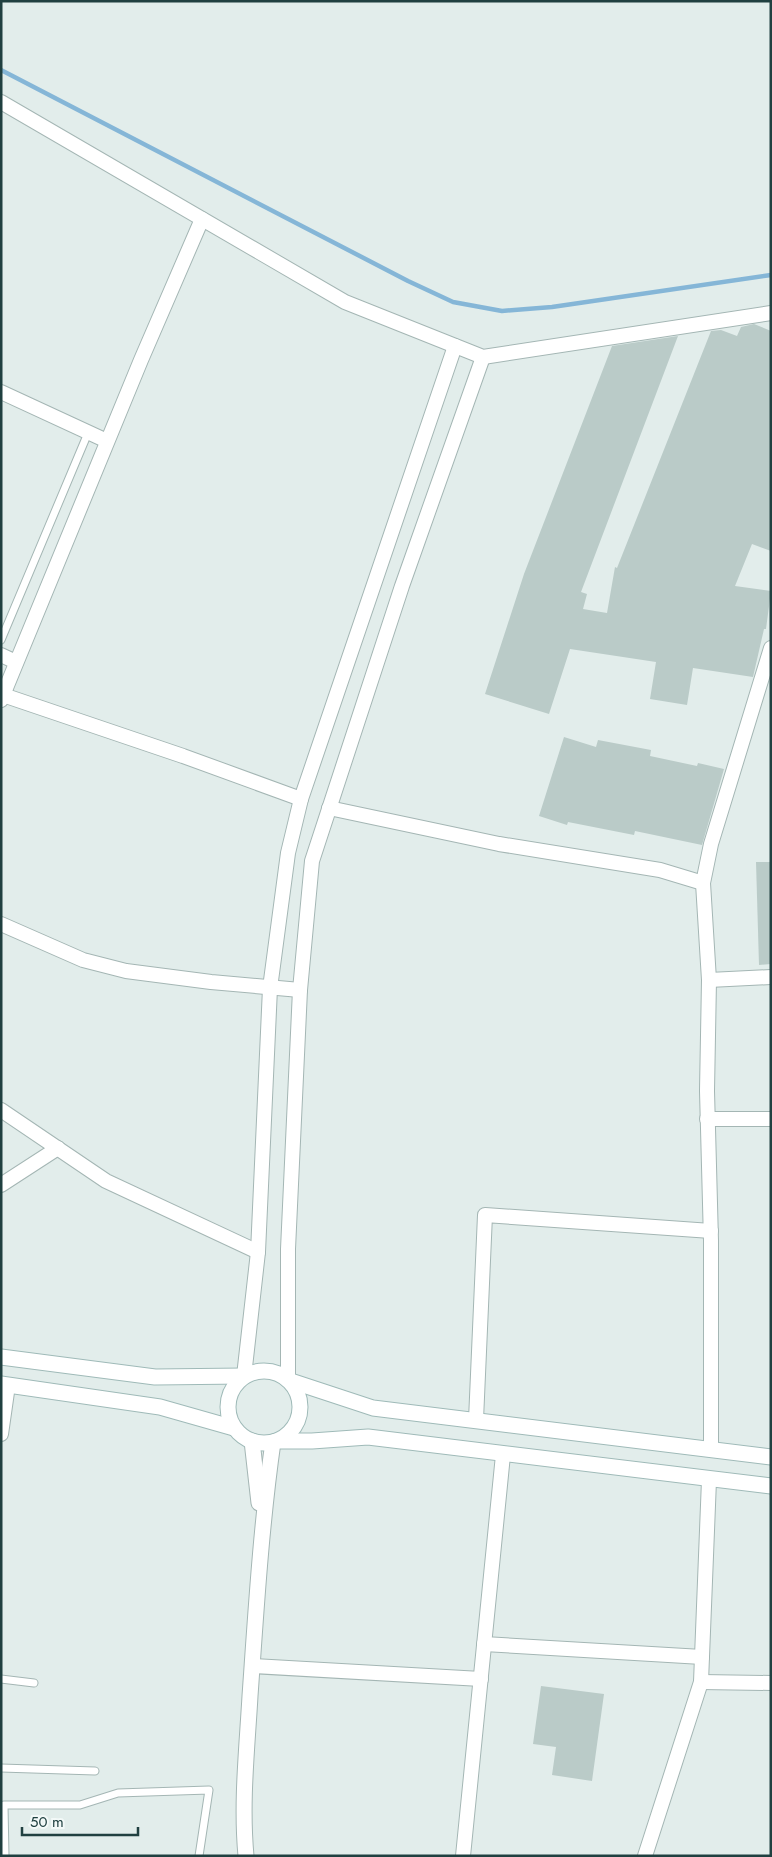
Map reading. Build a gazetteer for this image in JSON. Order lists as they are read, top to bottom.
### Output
{
  "scale_bar": "50 m"
}
